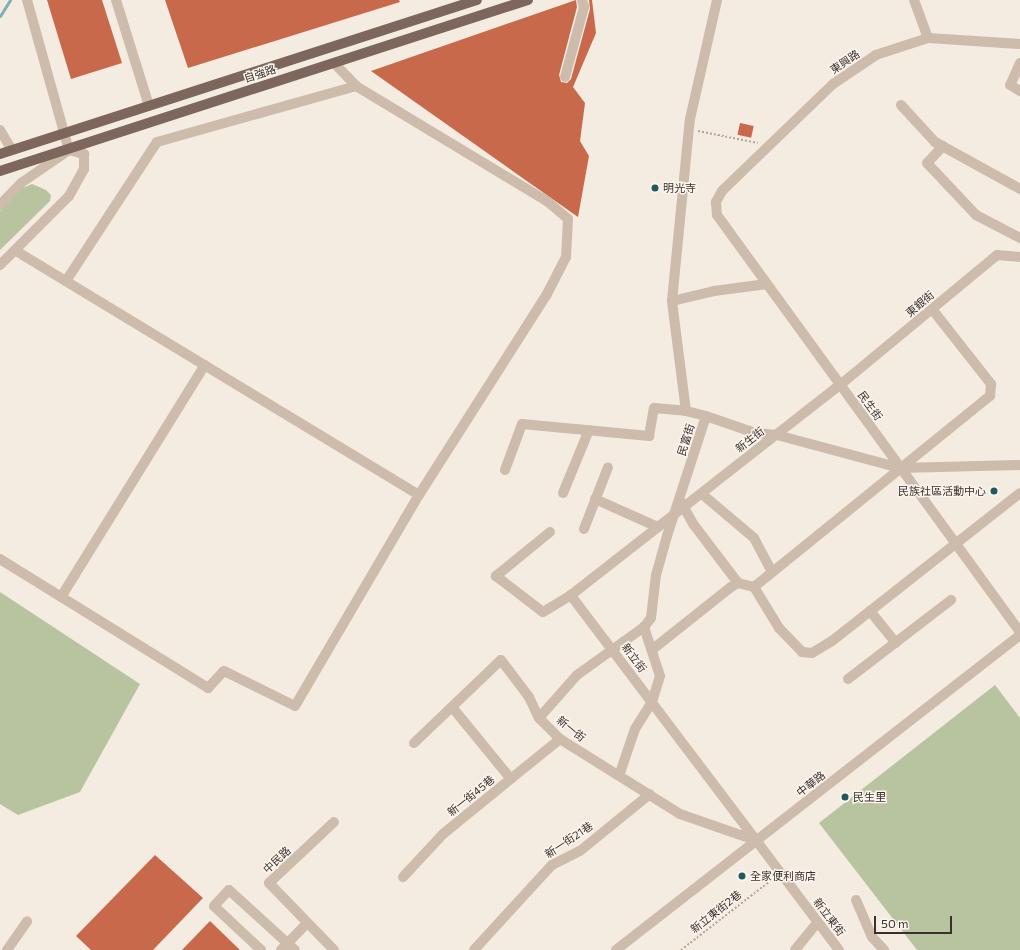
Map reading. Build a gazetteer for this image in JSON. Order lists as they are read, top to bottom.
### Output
{
  "streets": {
    "main road": ["自強路"],
    "street": [
      "東興路",
      "東銀街",
      "民生街",
      "民富街",
      "新生街",
      "新立街",
      "新一街",
      "中華路",
      "新一街45巷",
      "新一街21巷",
      "中民路",
      "新立東街"
    ],
    "path": ["新立東街2巷"]
  },
  "crossings": [
    ["東興路", "民生街"],
    ["東銀街", "民生街"],
    ["東銀街", "新生街"],
    ["民生街", "民富街"],
    ["民生街", "新生街"],
    ["民富街", "新生街"],
    ["新立街", "新一街"],
    ["新立街", "中華路"],
    ["新立街", "新立東街"],
    ["新一街", "中華路"],
    ["新一街", "新一街45巷"],
    ["新一街", "新一街21巷"],
    ["新一街", "新立東街"],
    ["中華路", "新立東街"],
    ["新立東街2巷", "新立東街"]
  ],
  "places": [
    "明光寺",
    "民族社區活動中心",
    "民生里",
    "全家便利商店"
  ],
  "scale_bar": "50 m"
}
